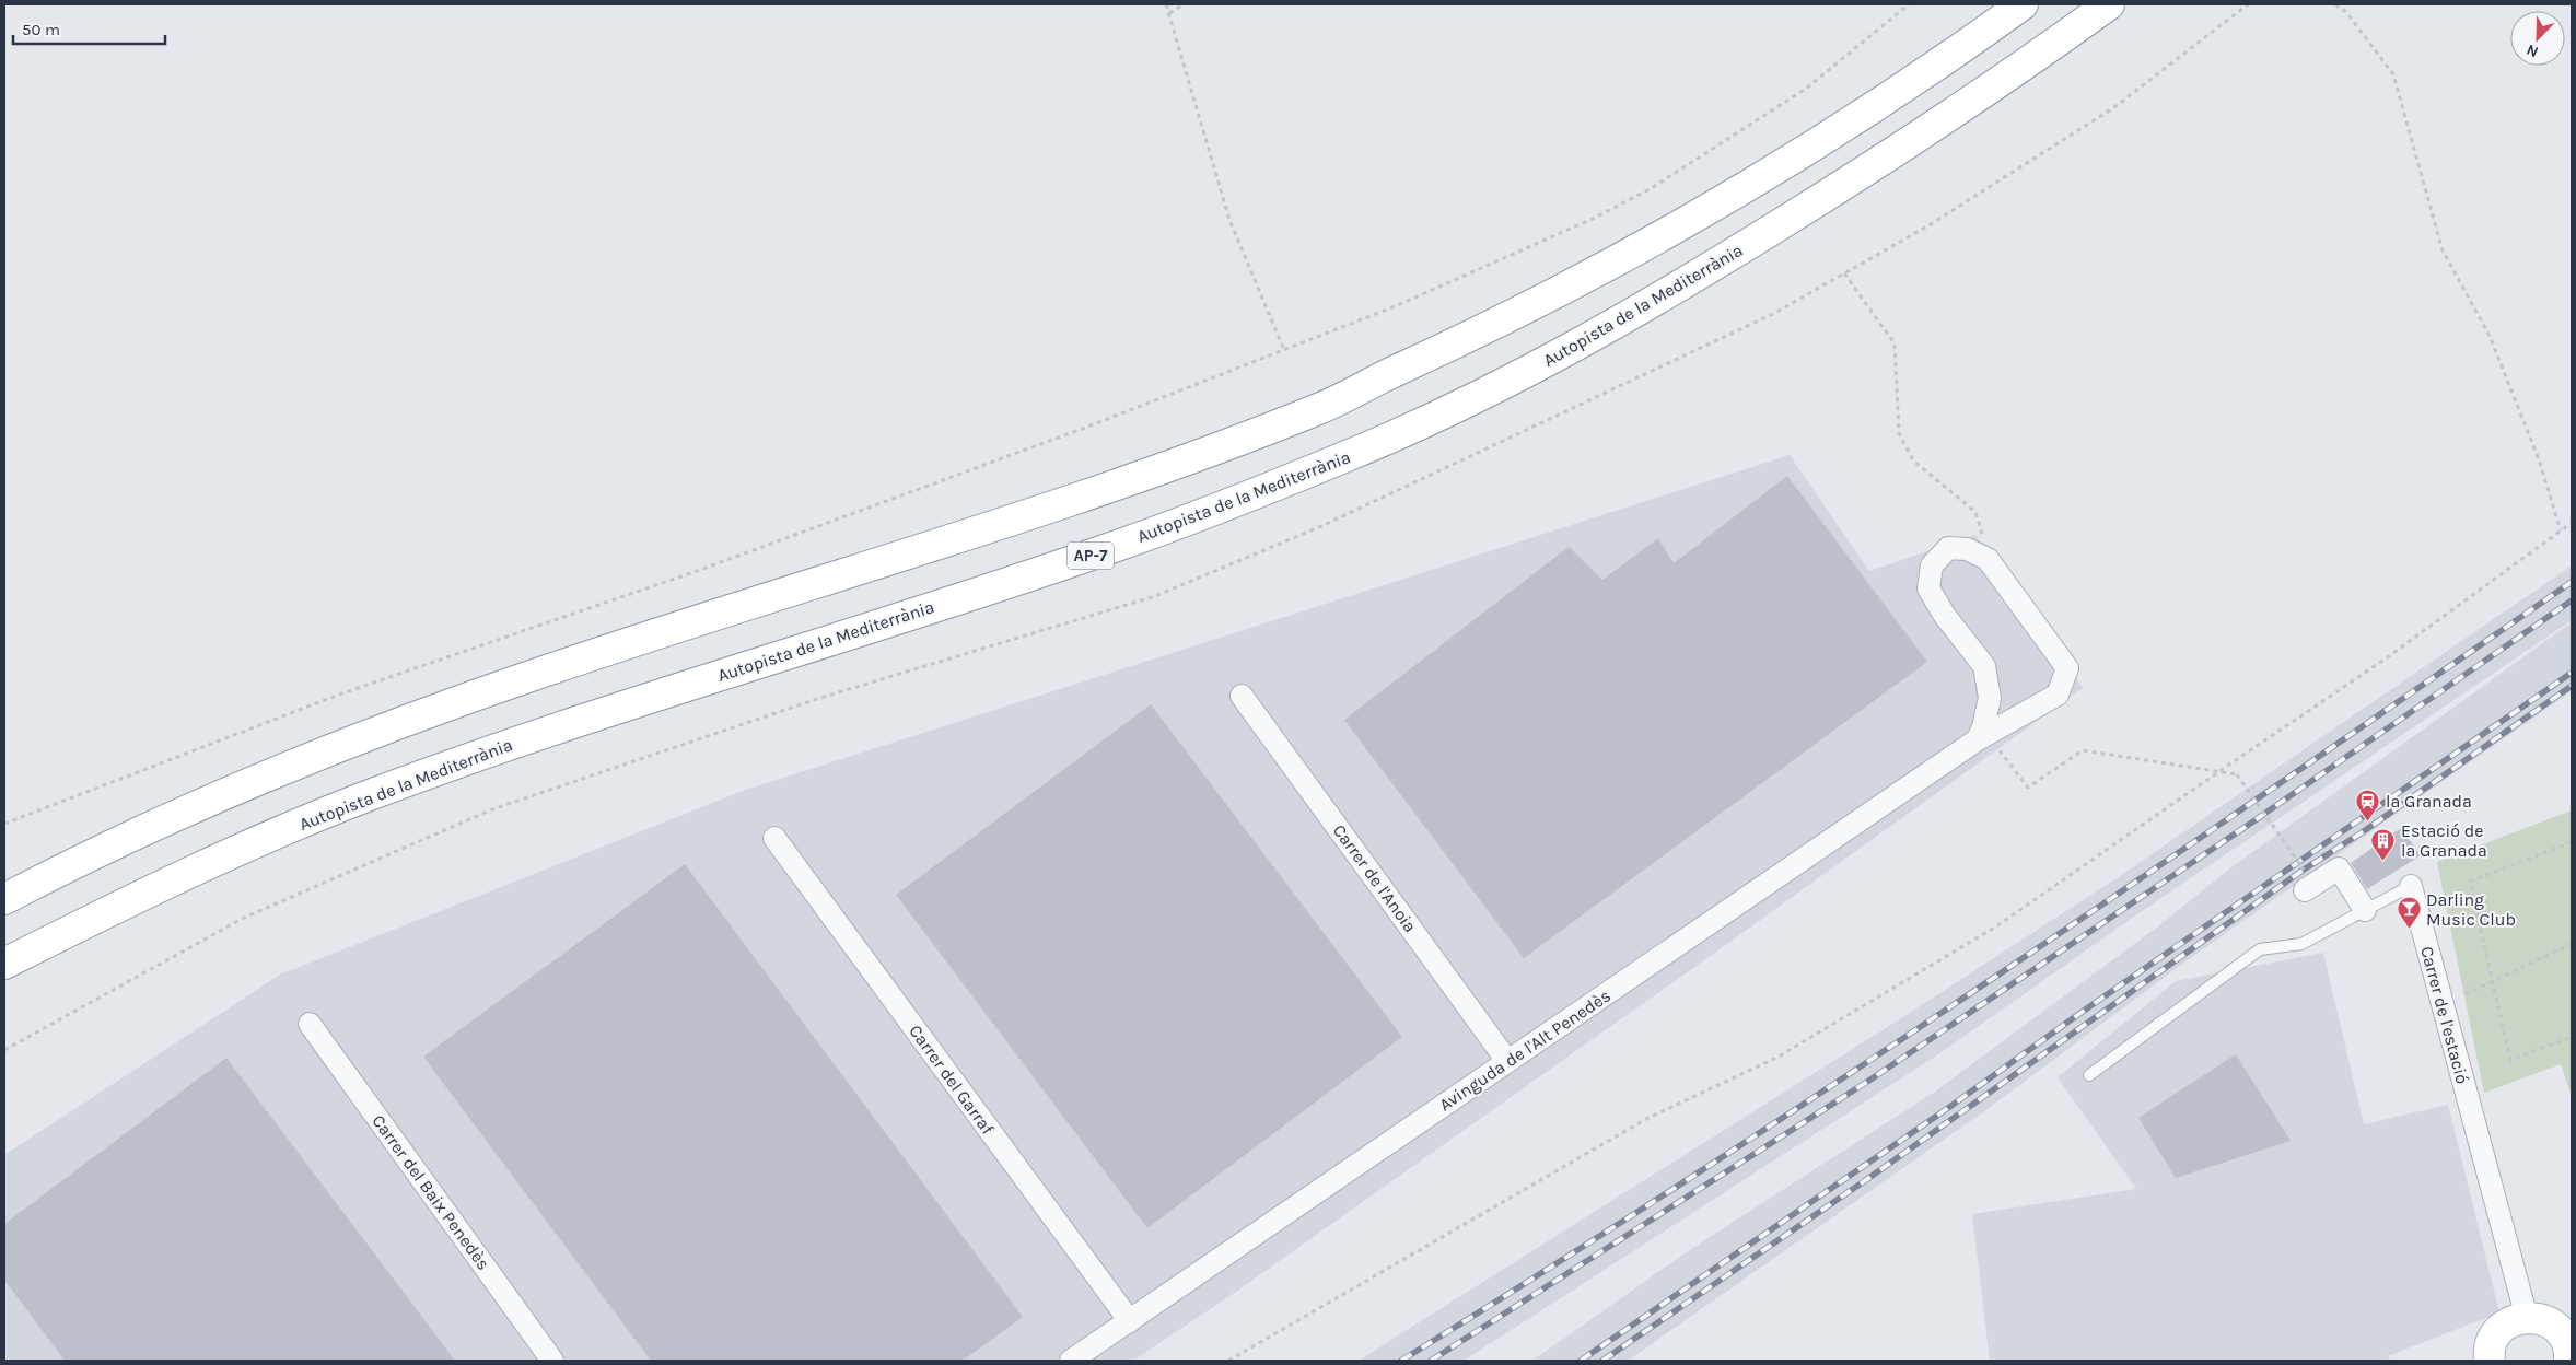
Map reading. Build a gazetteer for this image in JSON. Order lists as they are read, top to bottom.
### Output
{
  "streets": {
    "main road": ["Autopista de la Mediterrània", "AP-7"],
    "street": [
      "Carrer de l'Anoia",
      "Carrer de l'estació",
      "Avinguda de l'Alt Penedès",
      "Carrer del Garraf",
      "Carrer del Baix Penedès"
    ]
  },
  "crossings": [
    ["Carrer de l'Anoia", "Avinguda de l'Alt Penedès"],
    ["Avinguda de l'Alt Penedès", "Carrer del Garraf"]
  ],
  "places": {
    "station": ["la Granada"],
    "building": ["Estació de la Granada"],
    "bar": ["Darling Music Club"]
  },
  "scale_bar": "50 m",
  "north": "bottom left"
}
